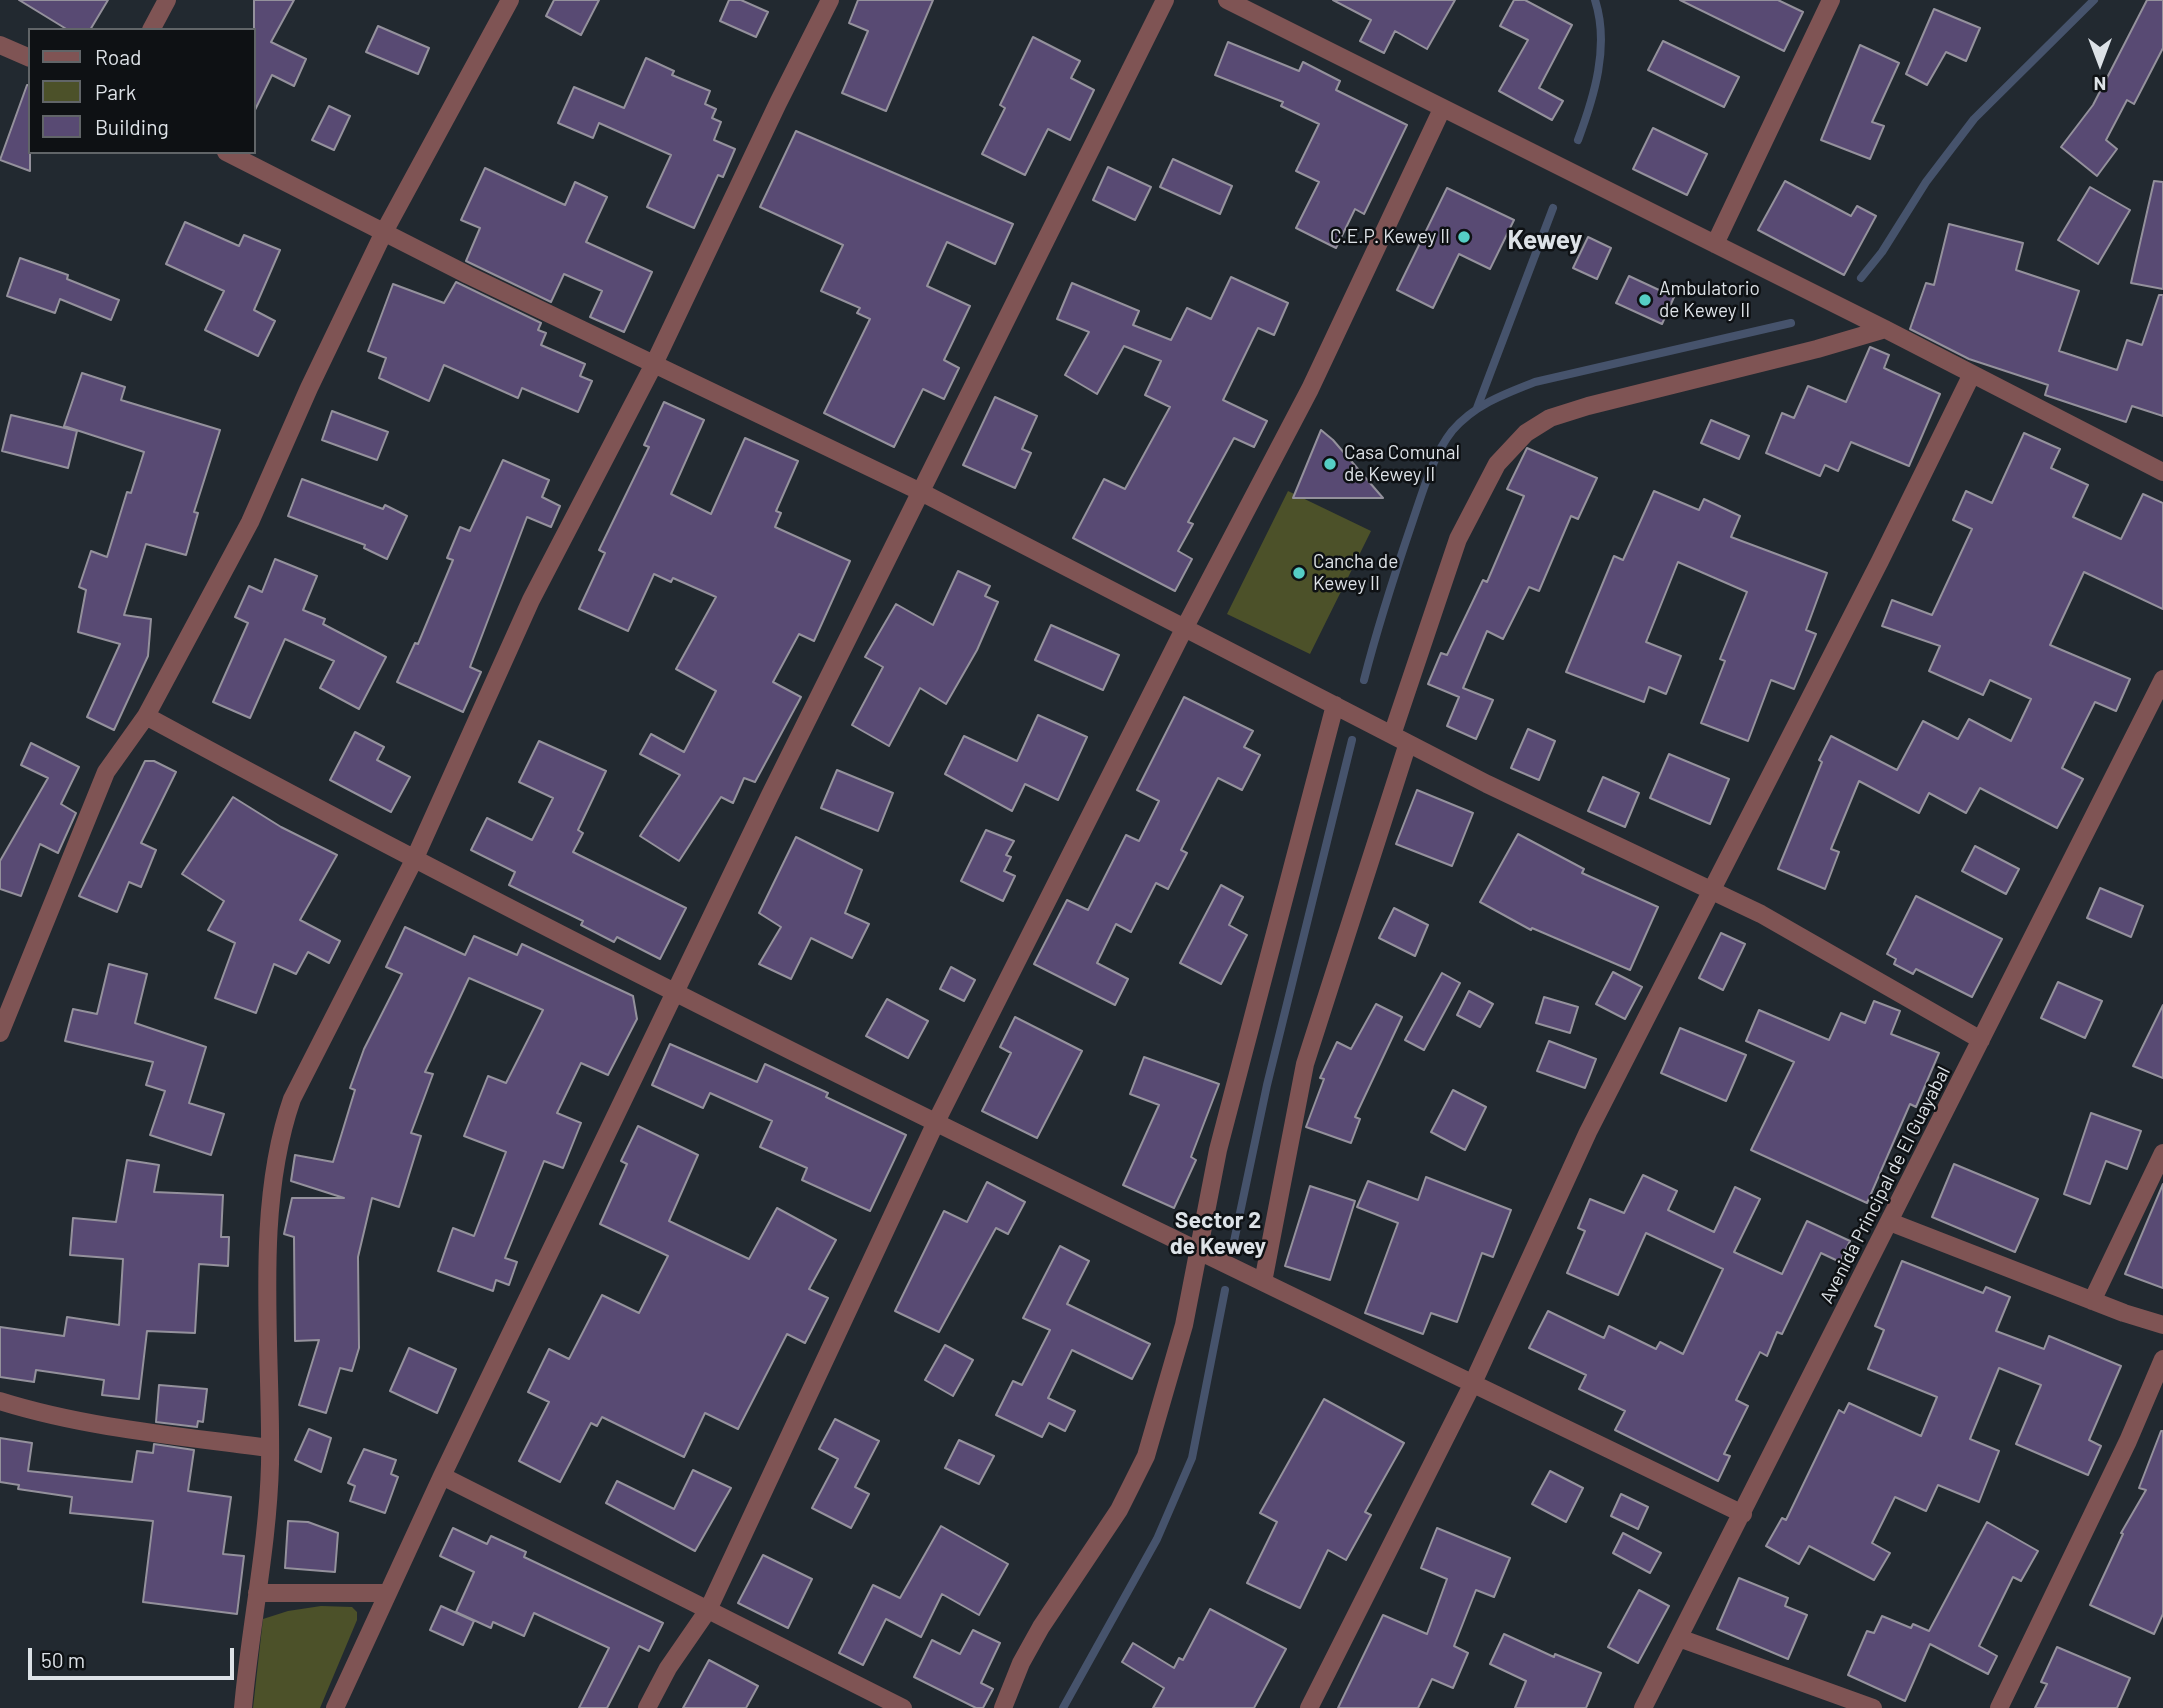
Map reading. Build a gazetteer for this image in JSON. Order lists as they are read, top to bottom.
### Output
{
  "streets": {
    "street": ["Avenida Principal de El Guayabal"]
  },
  "districts": ["Kewey", "Sector 2 de Kewey"],
  "places": [
    "C.E.P. Kewey II",
    "Ambulatorio de Kewey II",
    "Casa Comunal de Kewey II",
    "Cancha de Kewey II"
  ],
  "legend": ["Road", "Park", "Building"],
  "scale_bar": "50 m",
  "north": "bottom"
}
